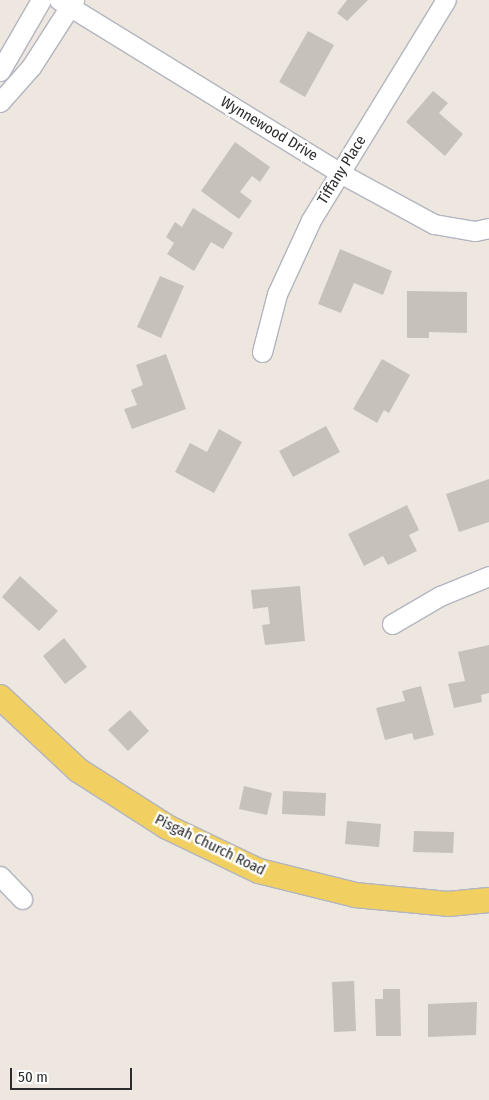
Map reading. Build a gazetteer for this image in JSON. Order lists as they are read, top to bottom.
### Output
{
  "streets": {
    "main road": ["Pisgah Church Road"],
    "street": ["Wynnewood Drive", "Tiffany Place"]
  },
  "crossings": [
    ["Wynnewood Drive", "Tiffany Place"]
  ],
  "scale_bar": "50 m"
}
